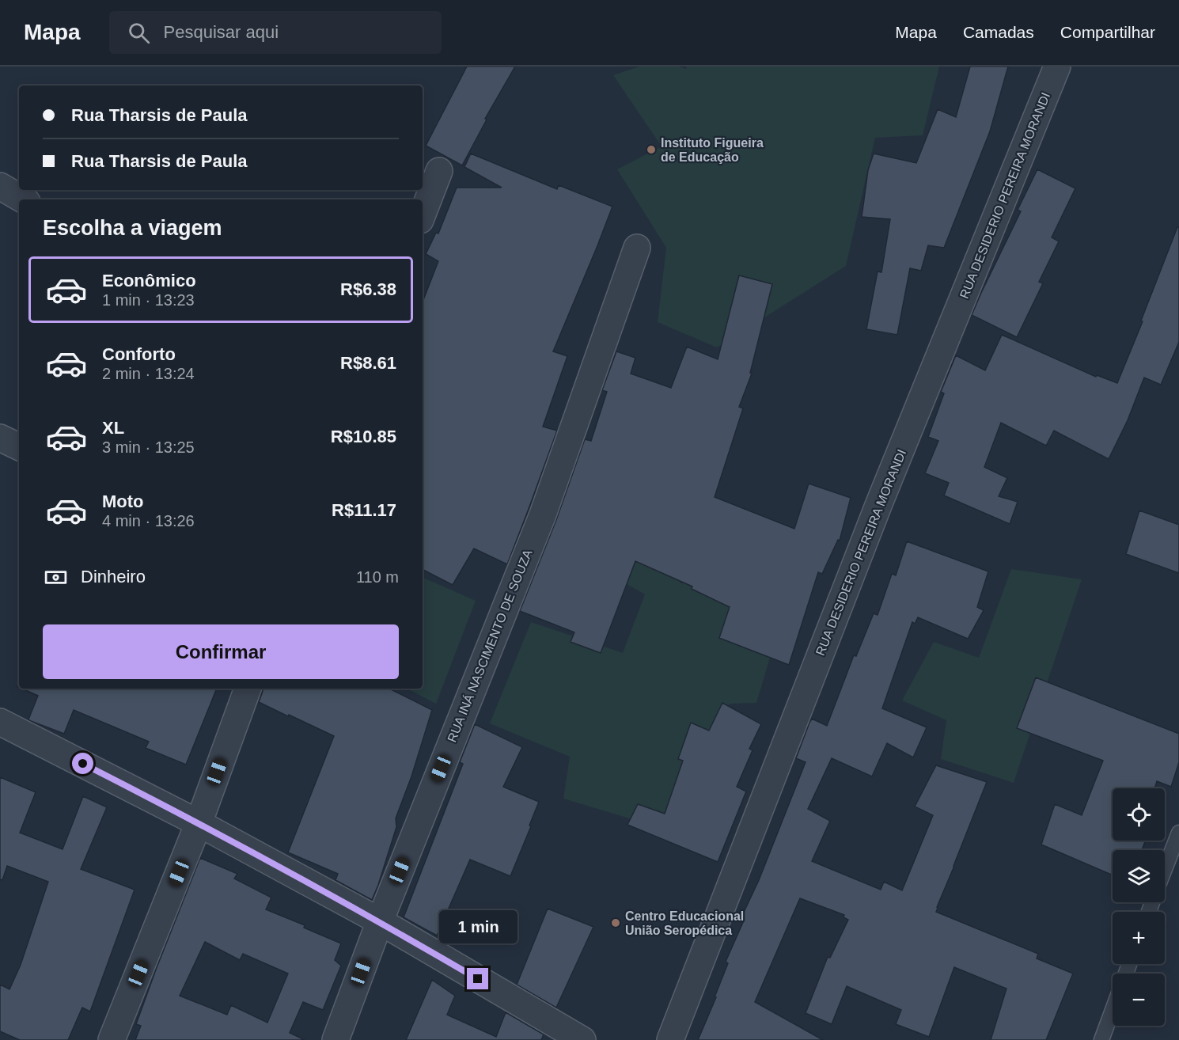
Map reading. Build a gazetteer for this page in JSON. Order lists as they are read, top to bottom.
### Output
{
  "streets": {
    "street": ["RUA DESIDERIO PEREIRA MORANDI", "RUA INÁ NASCIMENTO DE SOUZA"]
  },
  "places": ["Instituto Figueira de Educação", "Centro Educacional União Seropédica"],
  "page": {
    "header": "Mapa",
    "search": "Pesquisar aqui",
    "nav": ["Mapa", "Camadas", "Compartilhar"],
    "banner": ["Rua Tharsis de Paula", "Rua Tharsis de Paula"],
    "heading": "Escolha a viagem",
    "list": [
      {
        "name": "Econômico",
        "note": "1 min · 13:23",
        "value": "R$6.38"
      },
      {
        "name": "Conforto",
        "note": "2 min · 13:24",
        "value": "R$8.61"
      },
      {
        "name": "XL",
        "note": "3 min · 13:25",
        "value": "R$10.85"
      },
      {
        "name": "Moto",
        "note": "4 min · 13:26",
        "value": "R$11.17"
      }
    ],
    "pay": ["Dinheiro", "110 m"],
    "buttons": "Confirmar",
    "map_buttons": ["+", "−"],
    "bubble": "1 min"
  }
}
